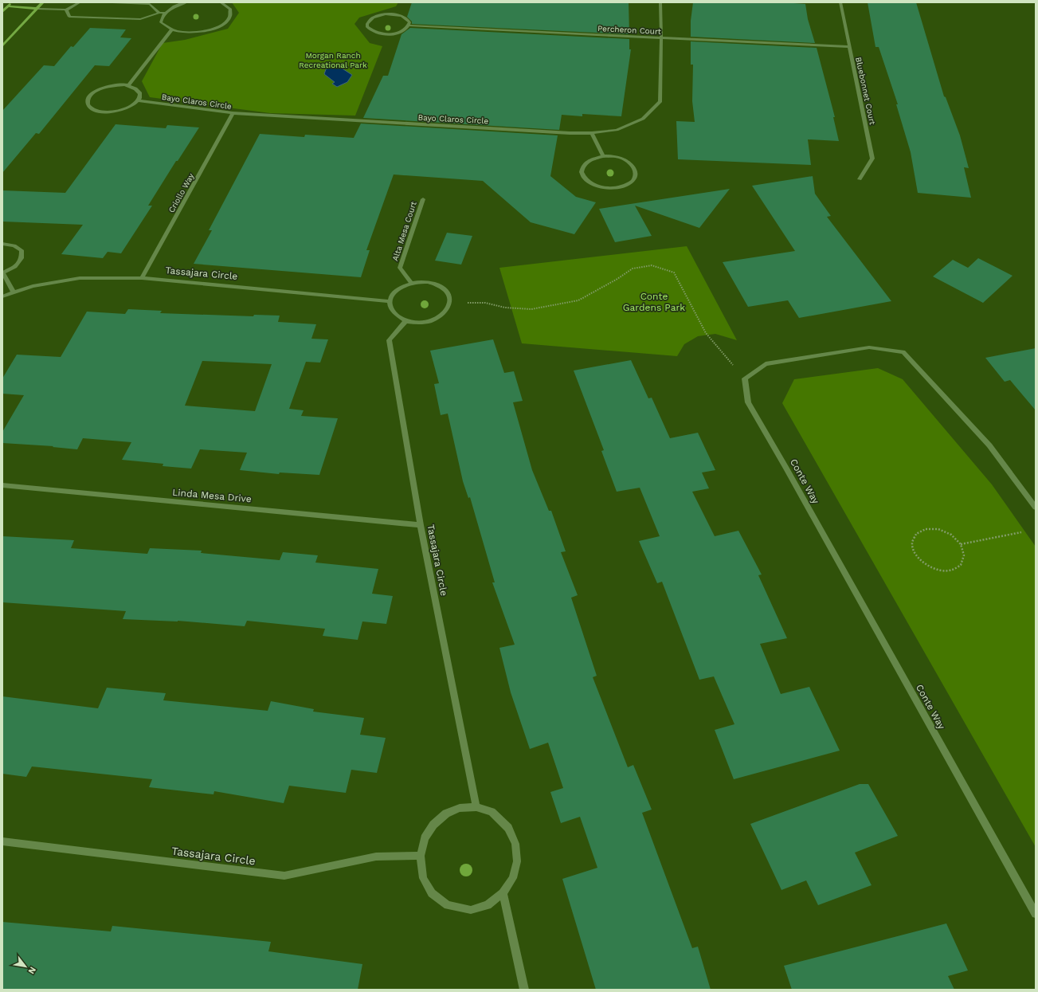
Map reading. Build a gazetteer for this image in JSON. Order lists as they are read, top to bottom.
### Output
{
  "streets": {
    "street": [
      "Percheron Court",
      "Bluebonnet Court",
      "Bayo Claros Circle",
      "Criollo Way",
      "Alta Mesa Court",
      "Tassajara Circle",
      "Conte Way",
      "Linda Mesa Drive"
    ]
  },
  "crossings": [
    ["Percheron Court", "Bluebonnet Court"],
    ["Percheron Court", "Bayo Claros Circle"],
    ["Bayo Claros Circle", "Criollo Way"],
    ["Criollo Way", "Tassajara Circle"],
    ["Alta Mesa Court", "Tassajara Circle"],
    ["Tassajara Circle", "Linda Mesa Drive"]
  ],
  "parks": ["Morgan Ranch Recreational Park", "Conte Gardens Park"],
  "north": "bottom right"
}
